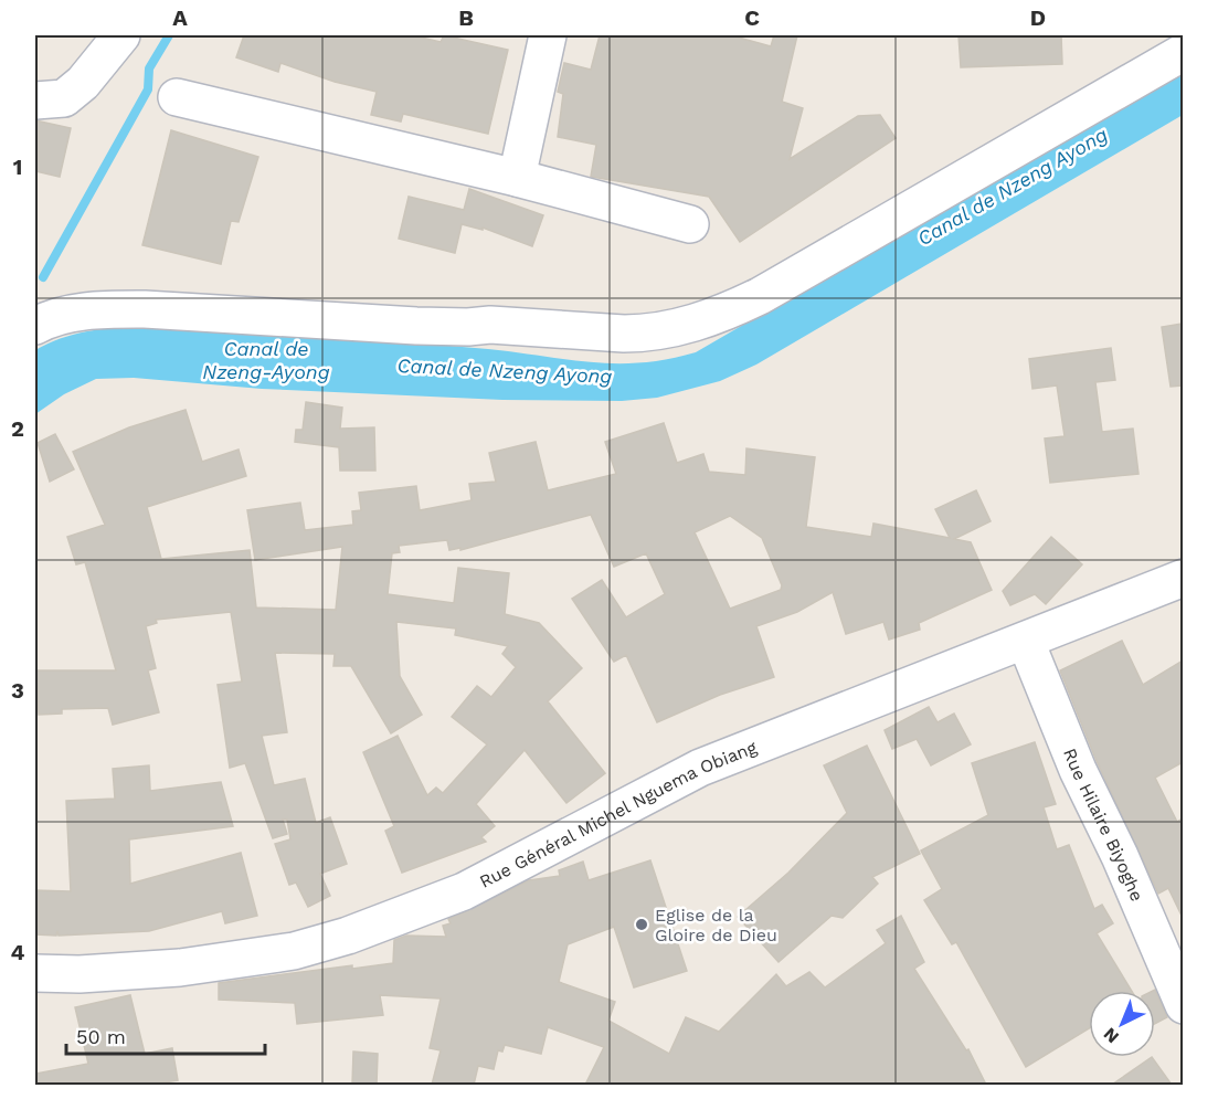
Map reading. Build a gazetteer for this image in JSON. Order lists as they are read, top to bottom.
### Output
{
  "streets": {
    "street": ["Rue Général Michel Nguema Obiang", "Rue Hilaire Biyoghe"]
  },
  "crossings": [
    ["Rue Général Michel Nguema Obiang", "Rue Hilaire Biyoghe"]
  ],
  "water": ["Canal de Nzeng Ayong", "Canal de Nzeng-Ayong"],
  "places": ["Eglise de la Gloire de Dieu"],
  "scale_bar": "50 m",
  "north": "bottom left",
  "grid": {
    "columns": [
      "A",
      "B",
      "C",
      "D"
    ],
    "rows": [
      "1",
      "2",
      "3",
      "4"
    ]
  }
}
